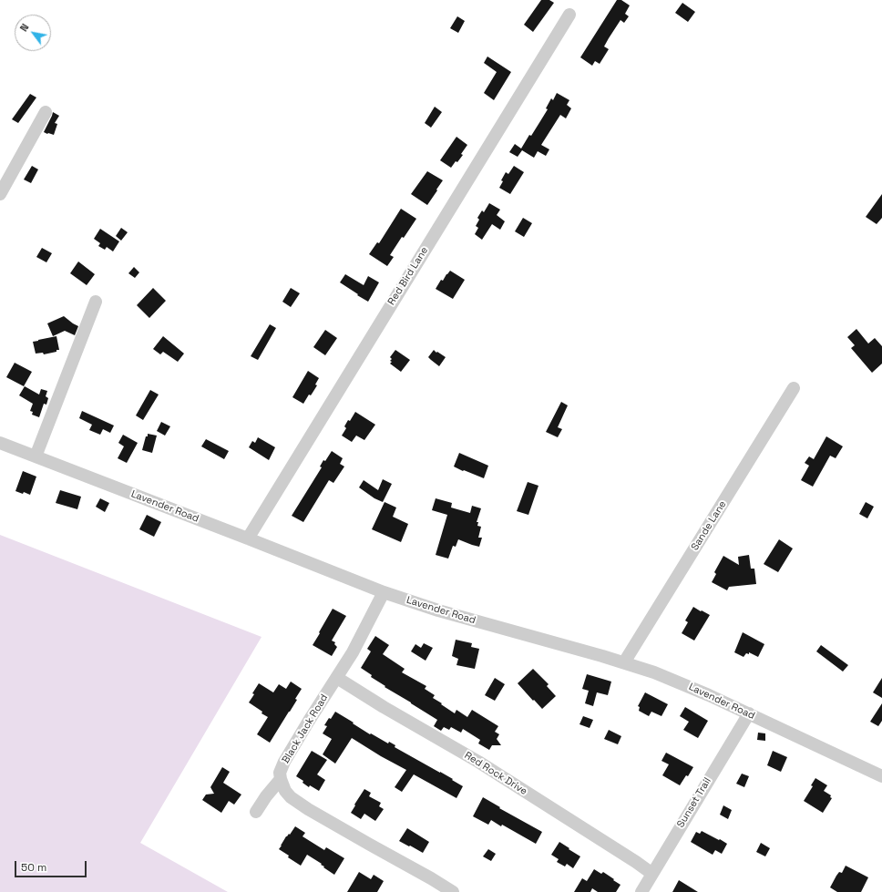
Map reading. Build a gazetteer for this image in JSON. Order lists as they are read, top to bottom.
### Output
{
  "streets": {
    "street": [
      "Red Bird Lane",
      "Lavender Road",
      "Sande Lane",
      "Black Jack Road",
      "Red Rock Drive",
      "Sunset Trail"
    ]
  },
  "crossings": [
    ["Red Bird Lane", "Lavender Road"],
    ["Lavender Road", "Sande Lane"],
    ["Lavender Road", "Black Jack Road"],
    ["Lavender Road", "Sunset Trail"],
    ["Black Jack Road", "Red Rock Drive"],
    ["Red Rock Drive", "Sunset Trail"]
  ],
  "scale_bar": "50 m",
  "north": "top left"
}
